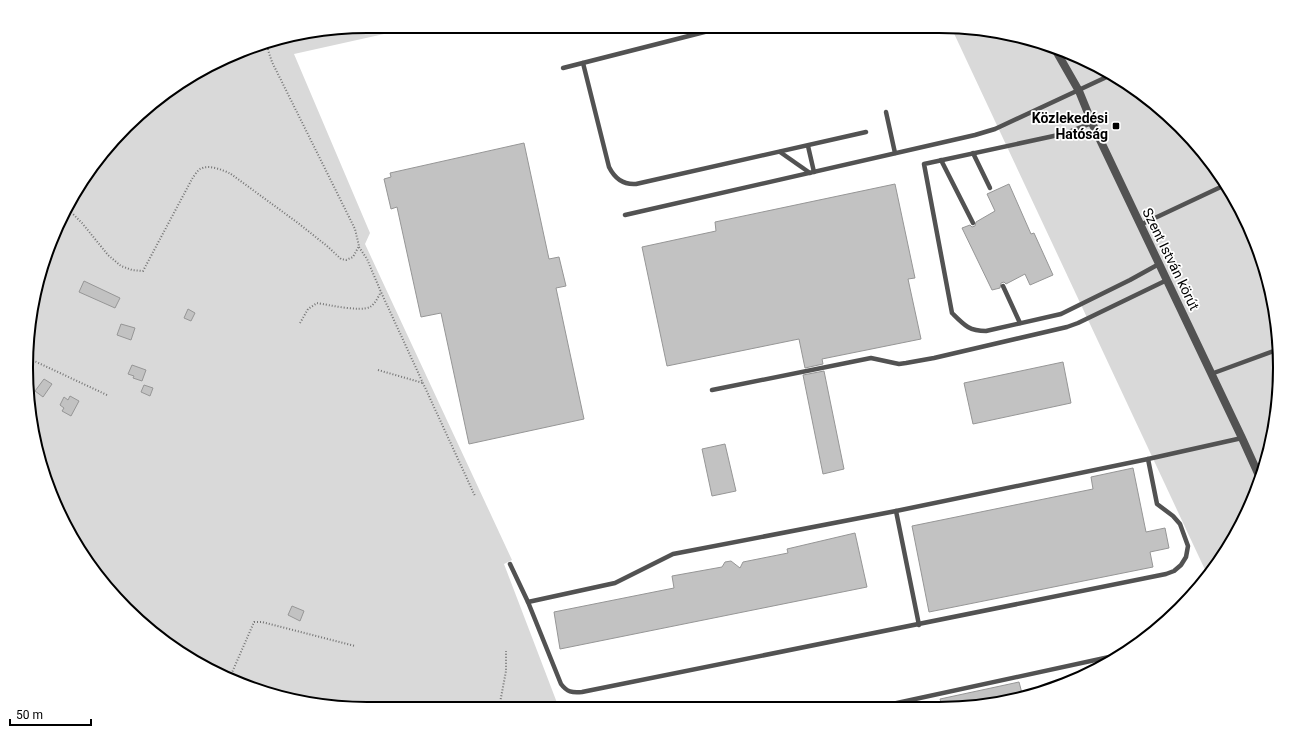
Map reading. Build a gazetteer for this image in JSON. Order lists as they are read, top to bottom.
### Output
{
  "streets": {
    "street": ["Szent István körút"]
  },
  "places": {
    "transit": ["Közlekedési Hatóság"]
  },
  "scale_bar": "50 m"
}
